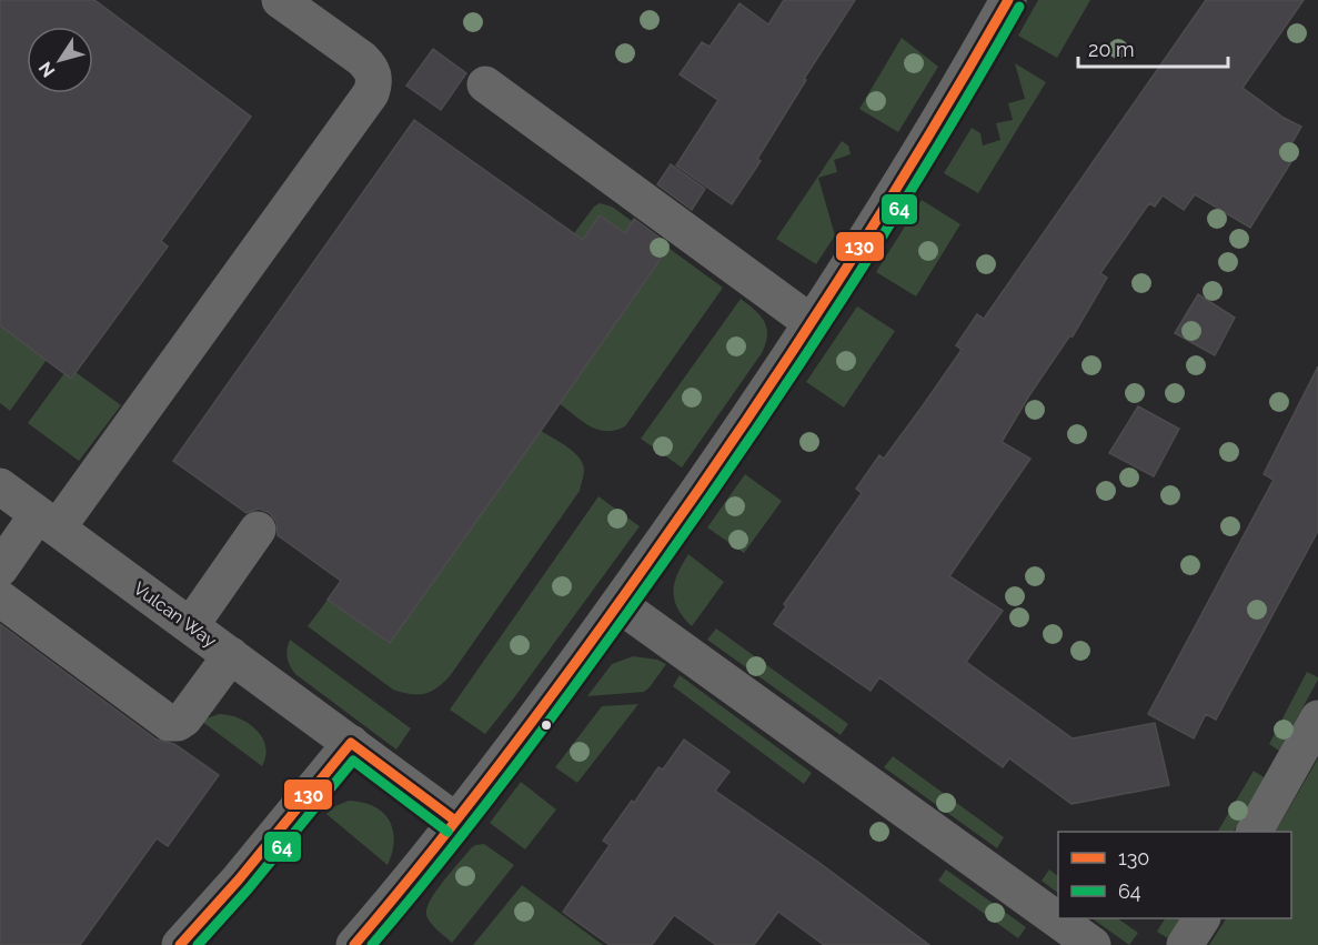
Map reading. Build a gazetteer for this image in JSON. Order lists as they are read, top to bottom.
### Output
{
  "streets": {
    "street": ["Vulcan Way"]
  },
  "lines": ["transit line 130", "transit line 64"],
  "legend": ["130", "64"],
  "scale_bar": "20 m",
  "north": "bottom left"
}
